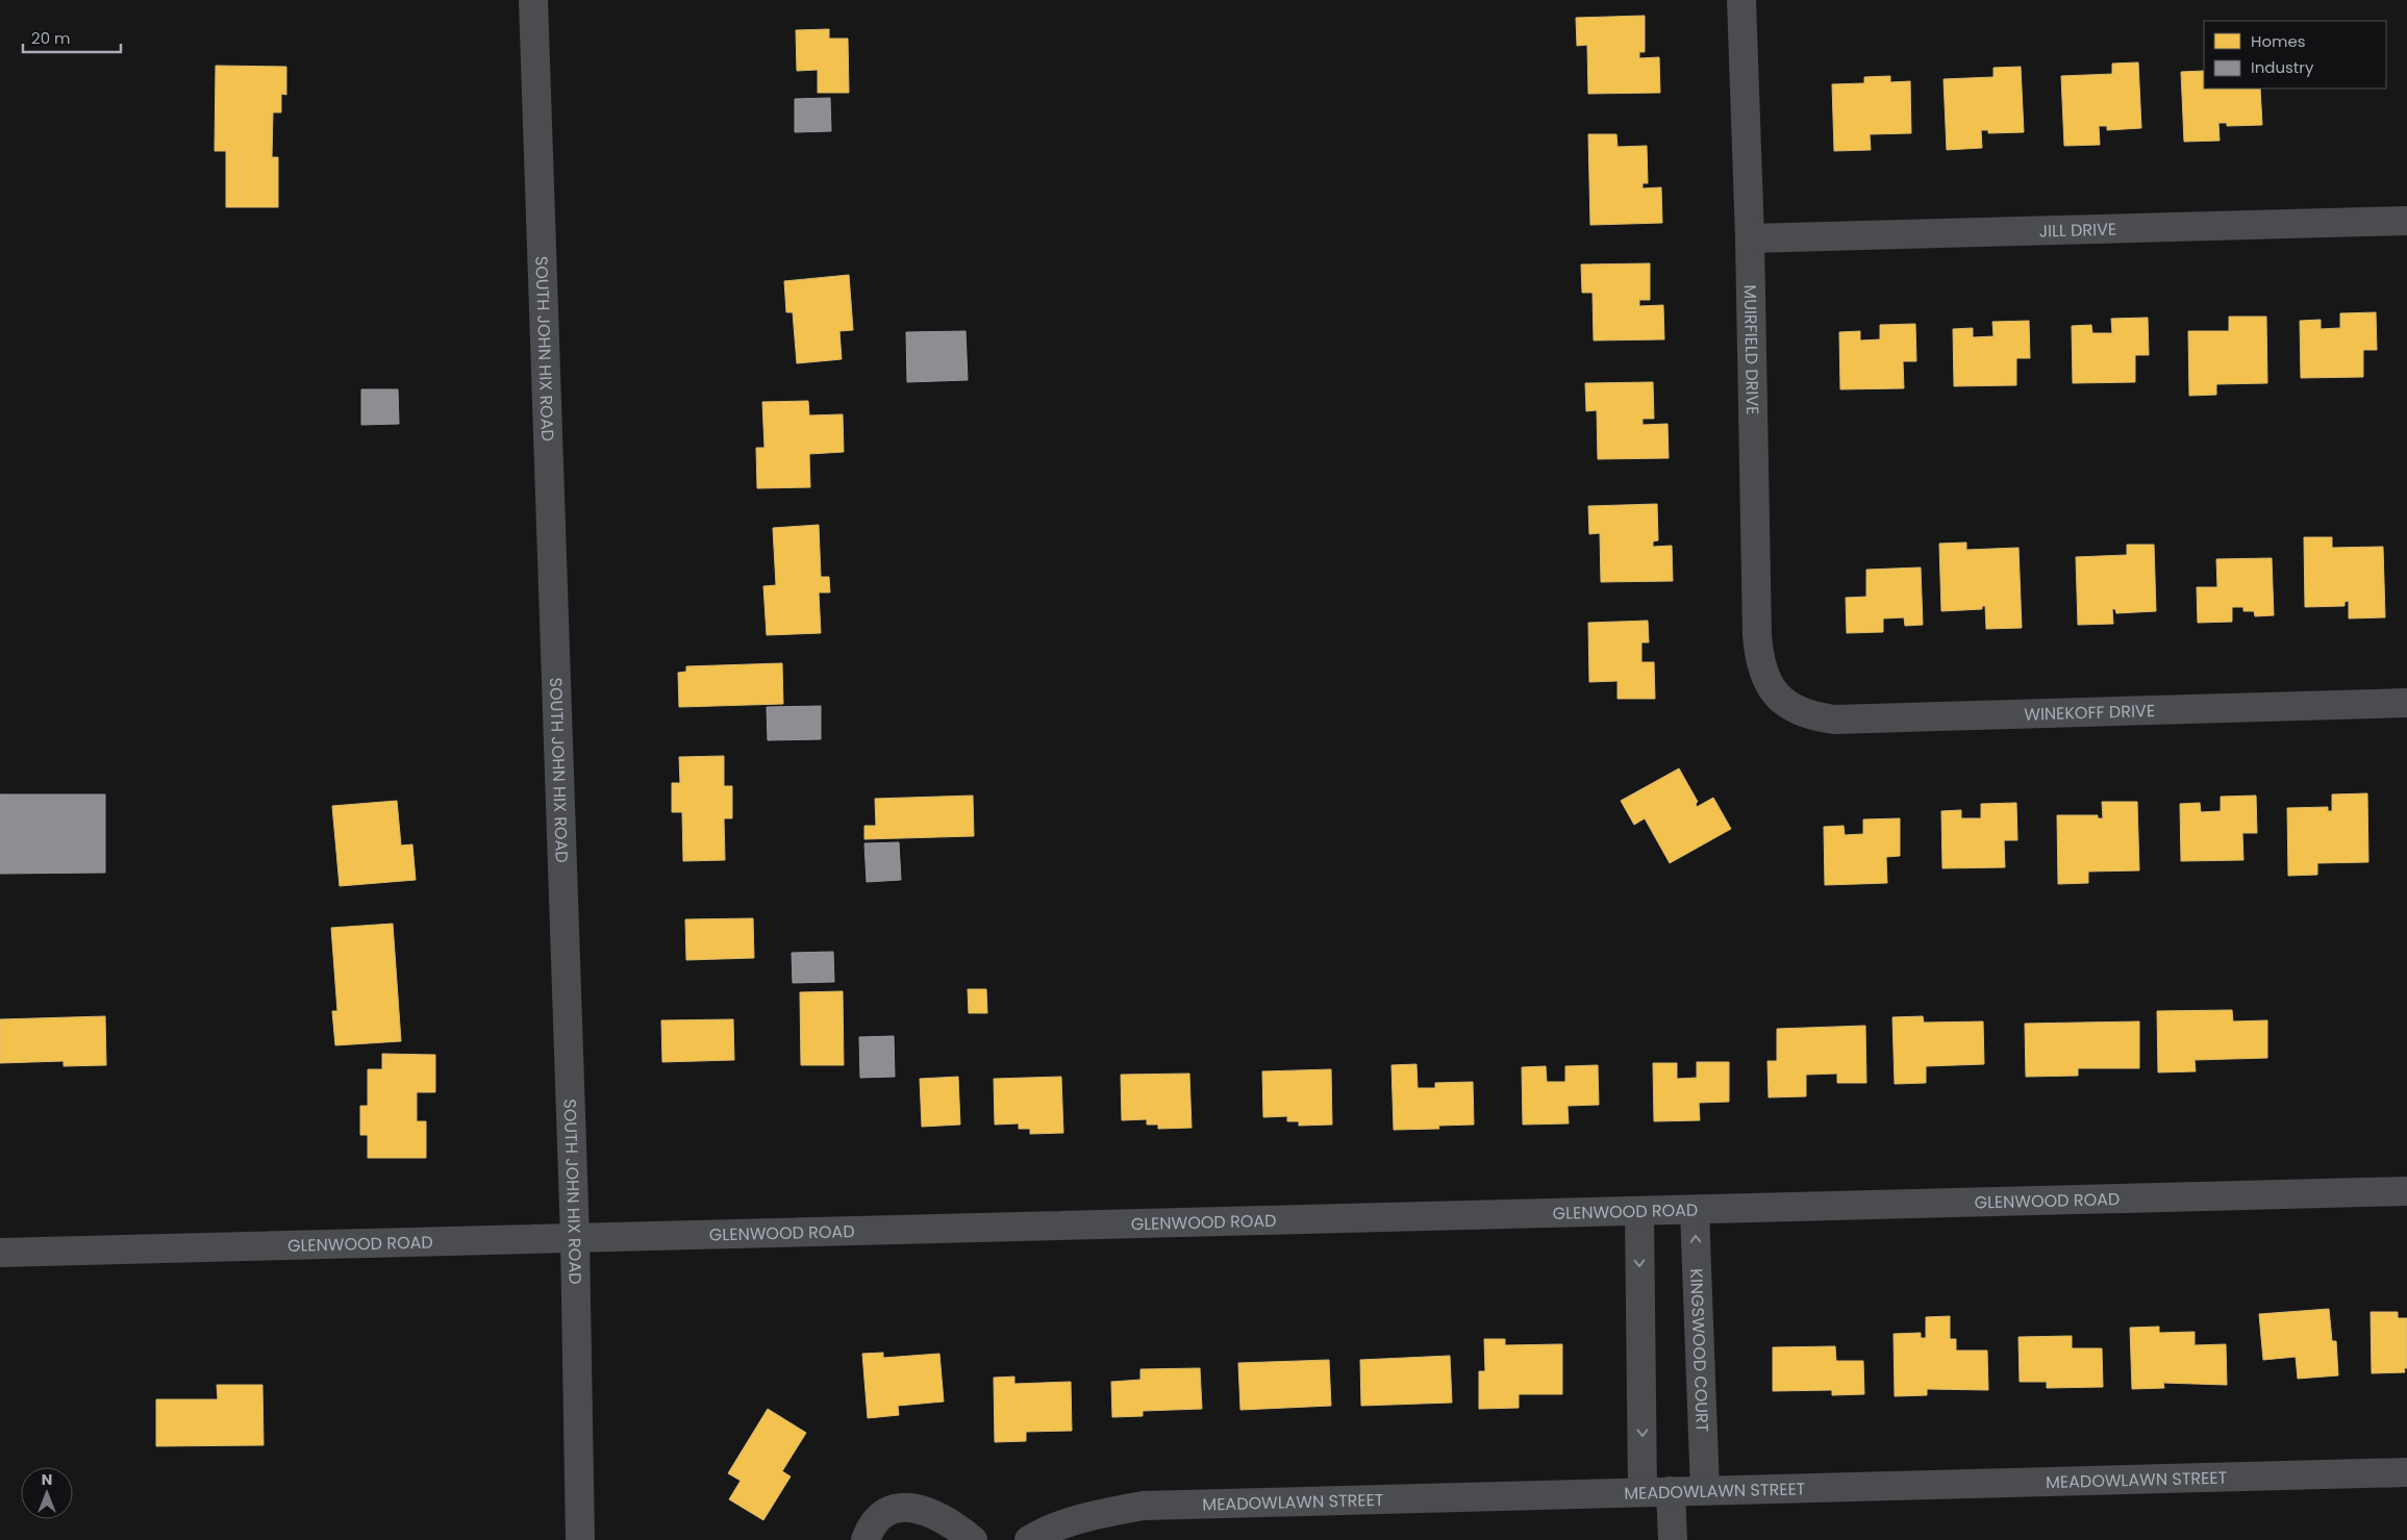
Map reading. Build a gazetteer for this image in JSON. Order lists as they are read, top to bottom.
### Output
{
  "streets": {
    "street": [
      "JILL DRIVE",
      "SOUTH JOHN HIX ROAD",
      "MUIRFIELD DRIVE",
      "WINEKOFF DRIVE",
      "GLENWOOD ROAD",
      "KINGSWOOD COURT",
      "MEADOWLAWN STREET"
    ]
  },
  "crossings": [
    ["JILL DRIVE", "MUIRFIELD DRIVE"],
    ["SOUTH JOHN HIX ROAD", "GLENWOOD ROAD"],
    ["MUIRFIELD DRIVE", "WINEKOFF DRIVE"],
    ["GLENWOOD ROAD", "KINGSWOOD COURT"],
    ["KINGSWOOD COURT", "MEADOWLAWN STREET"]
  ],
  "legend": ["Homes", "Industry"],
  "scale_bar": "20 m",
  "north": "top"
}
